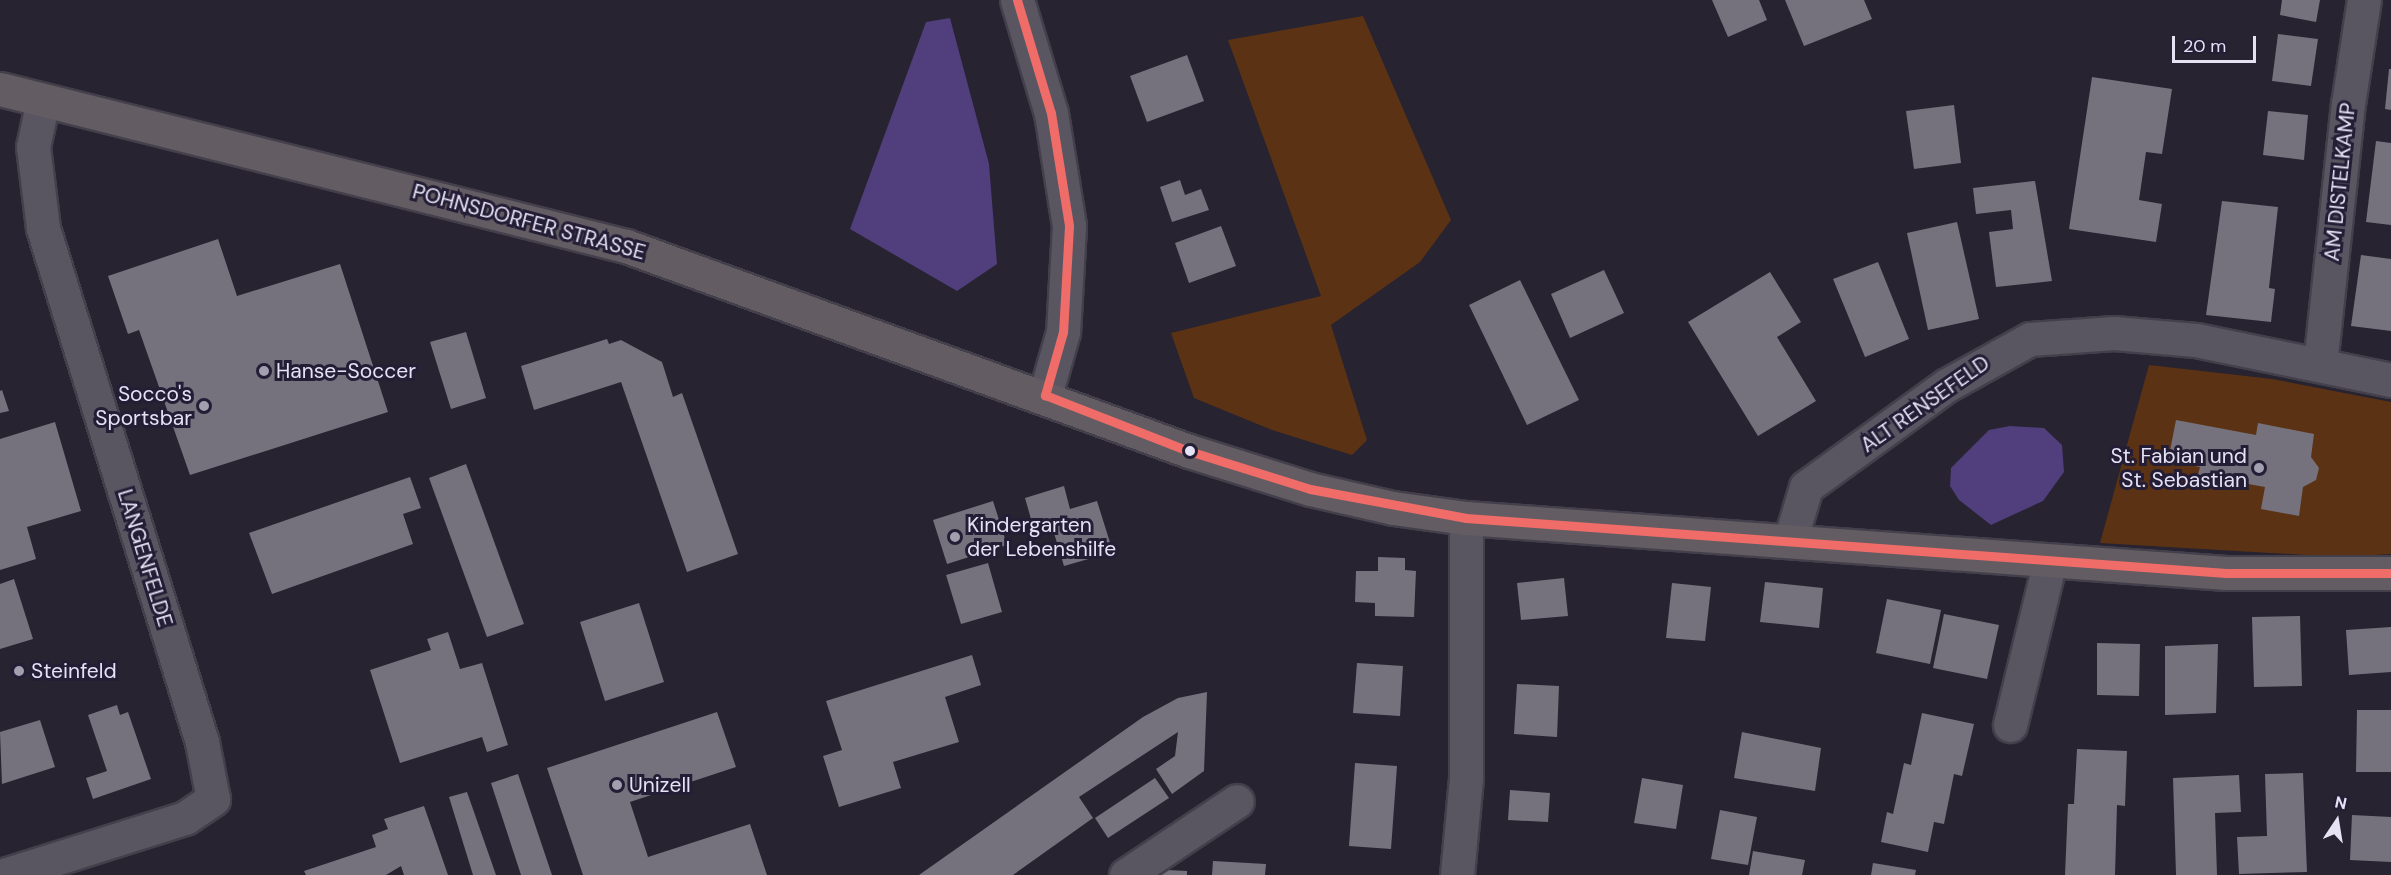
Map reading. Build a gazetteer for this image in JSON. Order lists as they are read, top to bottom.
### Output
{
  "streets": {
    "main road": ["POHNSDORFER STRASSE"],
    "street": ["AM DISTELKAMP", "ALT RENSEFELD", "LANGENFELDE"]
  },
  "crossings": [
    ["AM DISTELKAMP", "ALT RENSEFELD"],
    ["POHNSDORFER STRASSE", "LANGENFELDE"]
  ],
  "places": [
    "Hanse-Soccer",
    "Socco's Sportsbar",
    "St. Fabian und St. Sebastian",
    "Kindergarten der Lebenshilfe",
    "Steinfeld",
    "Unizell"
  ],
  "scale_bar": "20 m",
  "north": "top"
}
